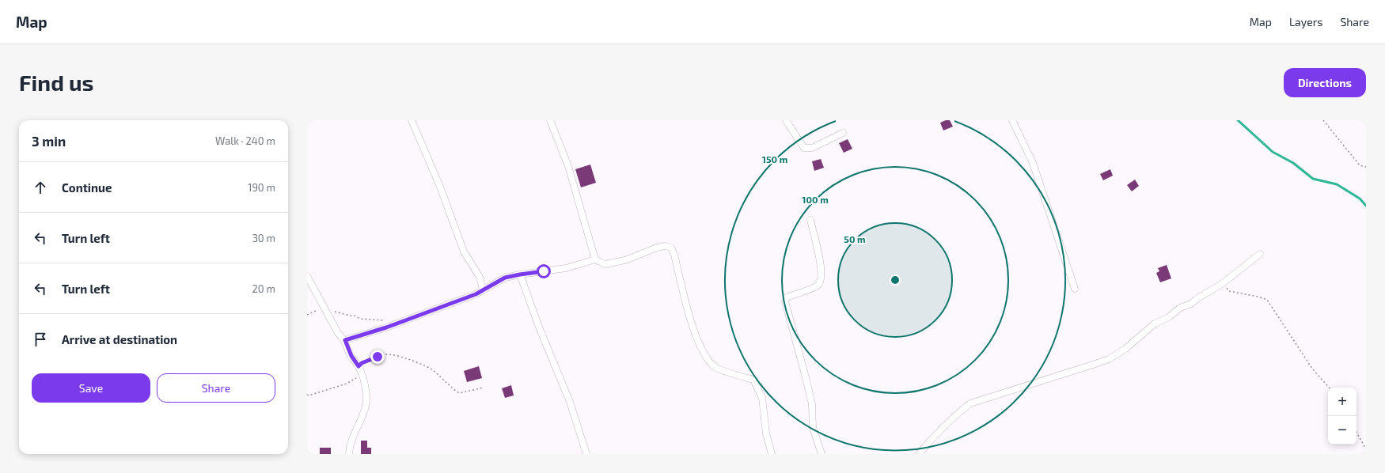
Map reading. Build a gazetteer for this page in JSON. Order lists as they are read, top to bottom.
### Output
{
  "page": {
    "header": "Map",
    "nav": ["Map", "Layers", "Share"],
    "buttons": [
      "Directions",
      ["Save", "Share"]
    ],
    "title": "Find us",
    "heading": ["3 min", "Walk · 240 m"],
    "list": [
      ["Continue", "190 m"],
      ["Turn left", "30 m"],
      ["Turn left", "20 m"],
      "Arrive at destination"
    ],
    "map_buttons": ["+", "−"]
  },
  "rings": ["150 m", "100 m", "50 m"]
}
